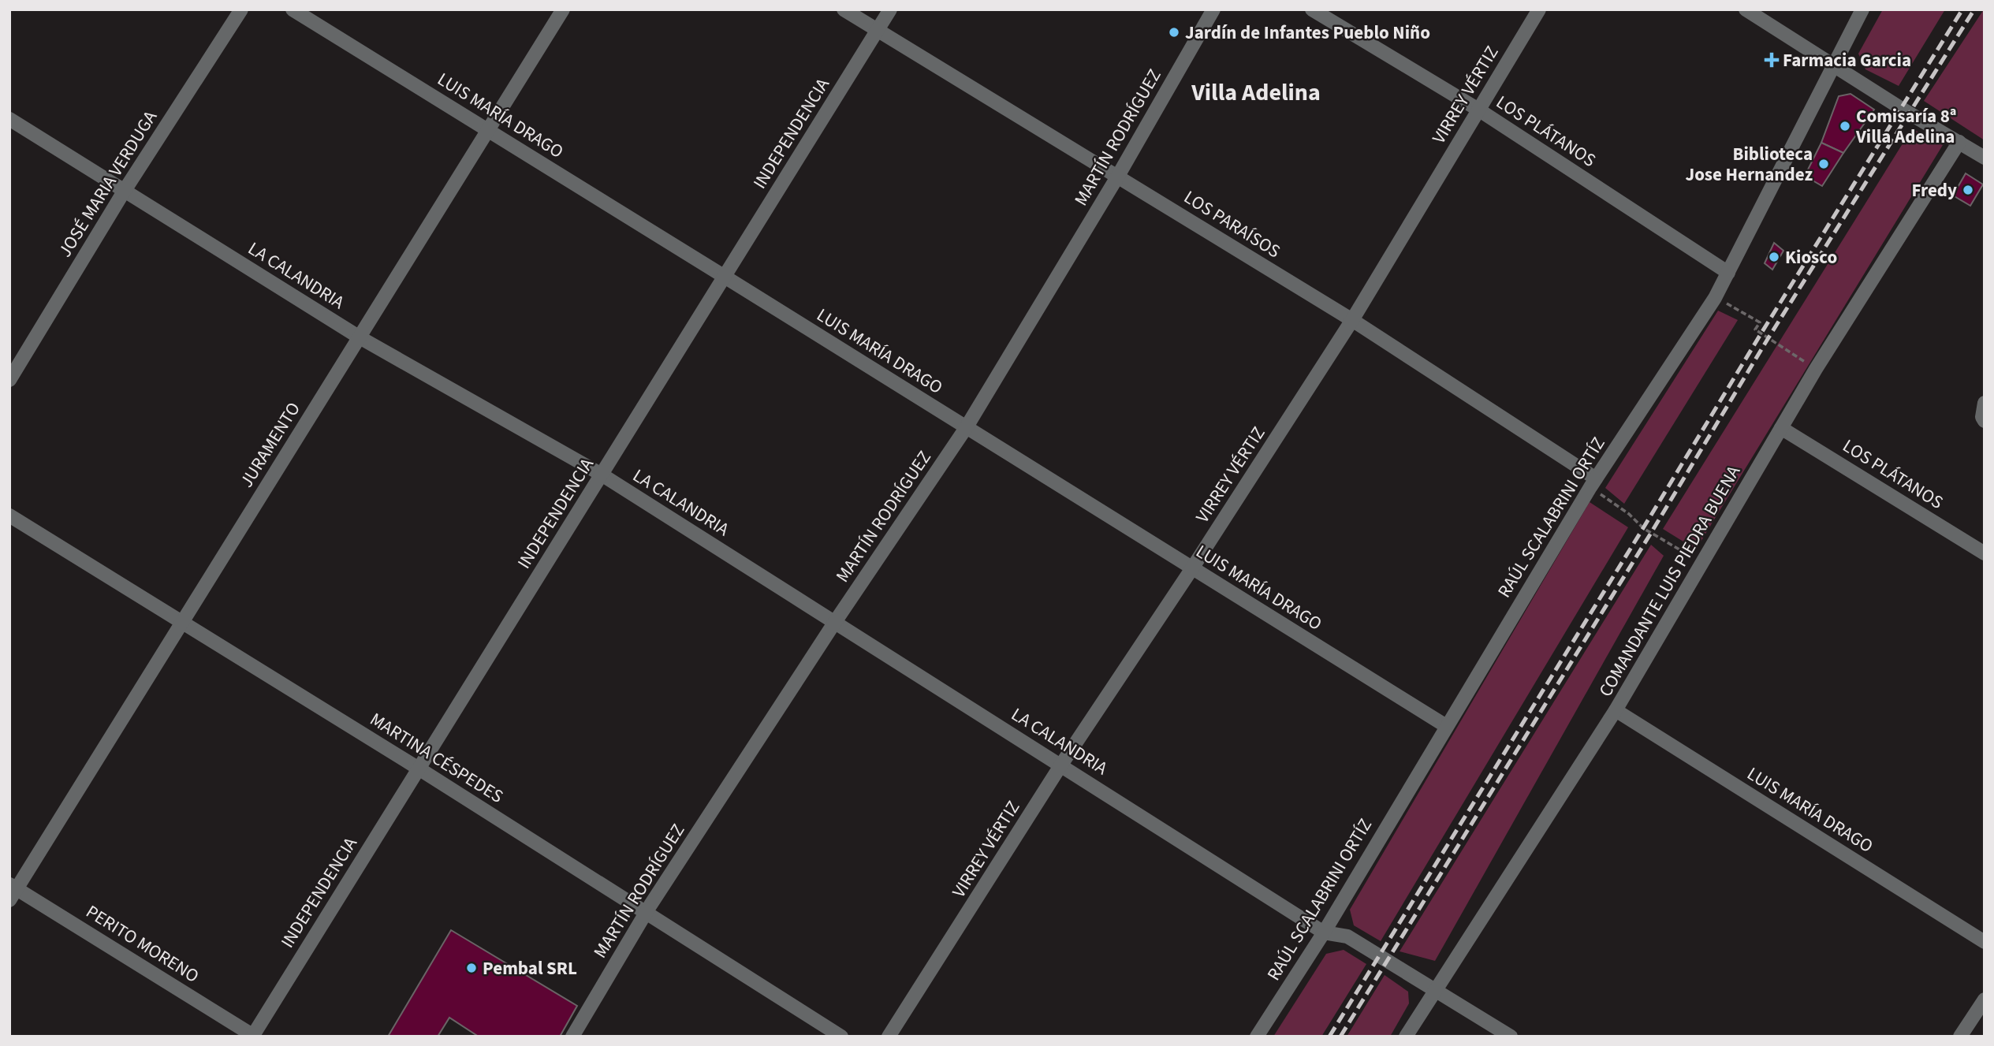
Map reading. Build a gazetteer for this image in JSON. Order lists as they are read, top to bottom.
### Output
{
  "streets": {
    "street": [
      "VIRREY VÉRTIZ",
      "LUIS MARÍA DRAGO",
      "LOS PLÁTANOS",
      "INDEPENDENCIA",
      "MARTÍN RODRÍGUEZ",
      "JOSÉ MARIA VERDUGA",
      "LOS PARAÍSOS",
      "LA CALANDRIA",
      "JURAMENTO",
      "RAÚL SCALABRINI ORTÍZ",
      "COMANDANTE LUIS PIEDRA BUENA",
      "MARTINA CÉSPEDES",
      "PERITO MORENO"
    ]
  },
  "crossings": [
    ["VIRREY VÉRTIZ", "LUIS MARÍA DRAGO"],
    ["VIRREY VÉRTIZ", "LOS PLÁTANOS"],
    ["VIRREY VÉRTIZ", "LOS PARAÍSOS"],
    ["VIRREY VÉRTIZ", "LA CALANDRIA"],
    ["LUIS MARÍA DRAGO", "INDEPENDENCIA"],
    ["LUIS MARÍA DRAGO", "MARTÍN RODRÍGUEZ"],
    ["LUIS MARÍA DRAGO", "JURAMENTO"],
    ["LUIS MARÍA DRAGO", "RAÚL SCALABRINI ORTÍZ"],
    ["LUIS MARÍA DRAGO", "COMANDANTE LUIS PIEDRA BUENA"],
    ["LOS PLÁTANOS", "RAÚL SCALABRINI ORTÍZ"],
    ["LOS PLÁTANOS", "COMANDANTE LUIS PIEDRA BUENA"],
    ["INDEPENDENCIA", "LOS PARAÍSOS"],
    ["INDEPENDENCIA", "LA CALANDRIA"],
    ["INDEPENDENCIA", "MARTINA CÉSPEDES"],
    ["INDEPENDENCIA", "PERITO MORENO"],
    ["MARTÍN RODRÍGUEZ", "LOS PARAÍSOS"],
    ["MARTÍN RODRÍGUEZ", "LA CALANDRIA"],
    ["MARTÍN RODRÍGUEZ", "MARTINA CÉSPEDES"],
    ["JOSÉ MARIA VERDUGA", "LA CALANDRIA"],
    ["LOS PARAÍSOS", "RAÚL SCALABRINI ORTÍZ"],
    ["LA CALANDRIA", "JURAMENTO"],
    ["LA CALANDRIA", "RAÚL SCALABRINI ORTÍZ"],
    ["JURAMENTO", "MARTINA CÉSPEDES"],
    ["JURAMENTO", "PERITO MORENO"]
  ],
  "districts": ["Villa Adelina"],
  "places": {
    "other": [
      "Jardín de Infantes Pueblo Niño",
      "Comisaría 8ª Villa Adelina",
      "Biblioteca Jose Hernandez",
      "Fredy",
      "Kiosco",
      "Pembal SRL"
    ],
    "health": ["Farmacia Garcia"]
  }
}
